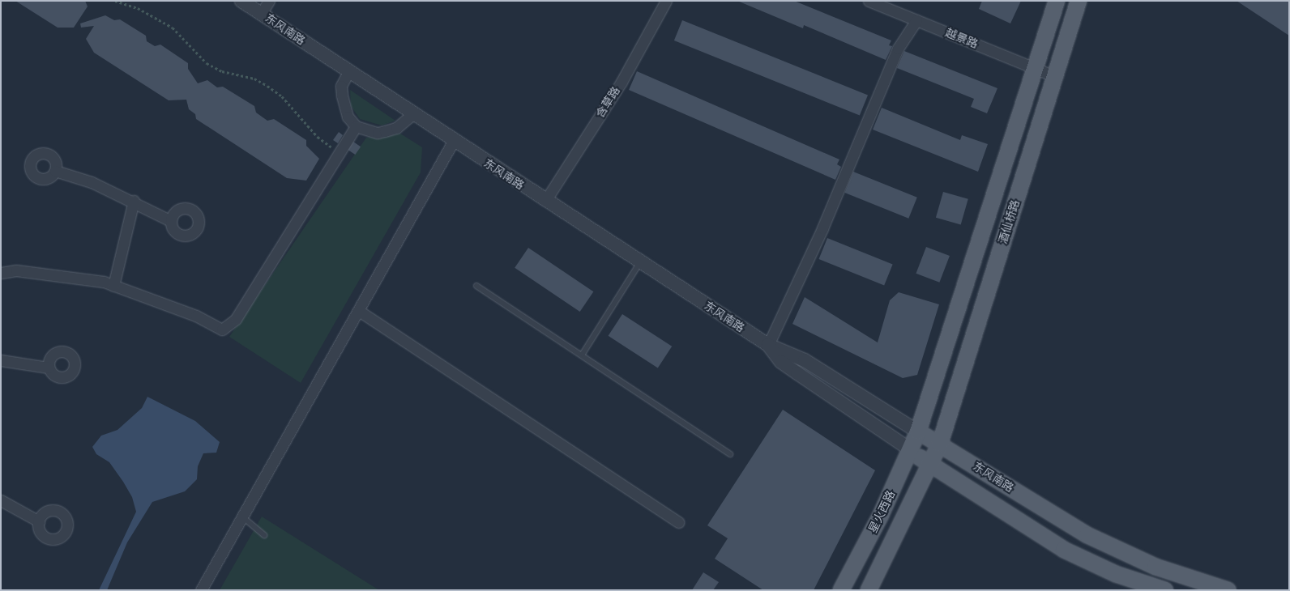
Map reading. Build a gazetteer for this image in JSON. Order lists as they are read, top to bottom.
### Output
{
  "streets": {
    "main road": ["东风南路", "酒仙桥路", "星火西路"],
    "street": ["越景路", "含草路"]
  },
  "crossings": [
    ["东风南路", "含草路"],
    ["东风南路", "酒仙桥路"],
    ["东风南路", "星火西路"],
    ["越景路", "酒仙桥路"],
    ["酒仙桥路", "星火西路"]
  ]
}
